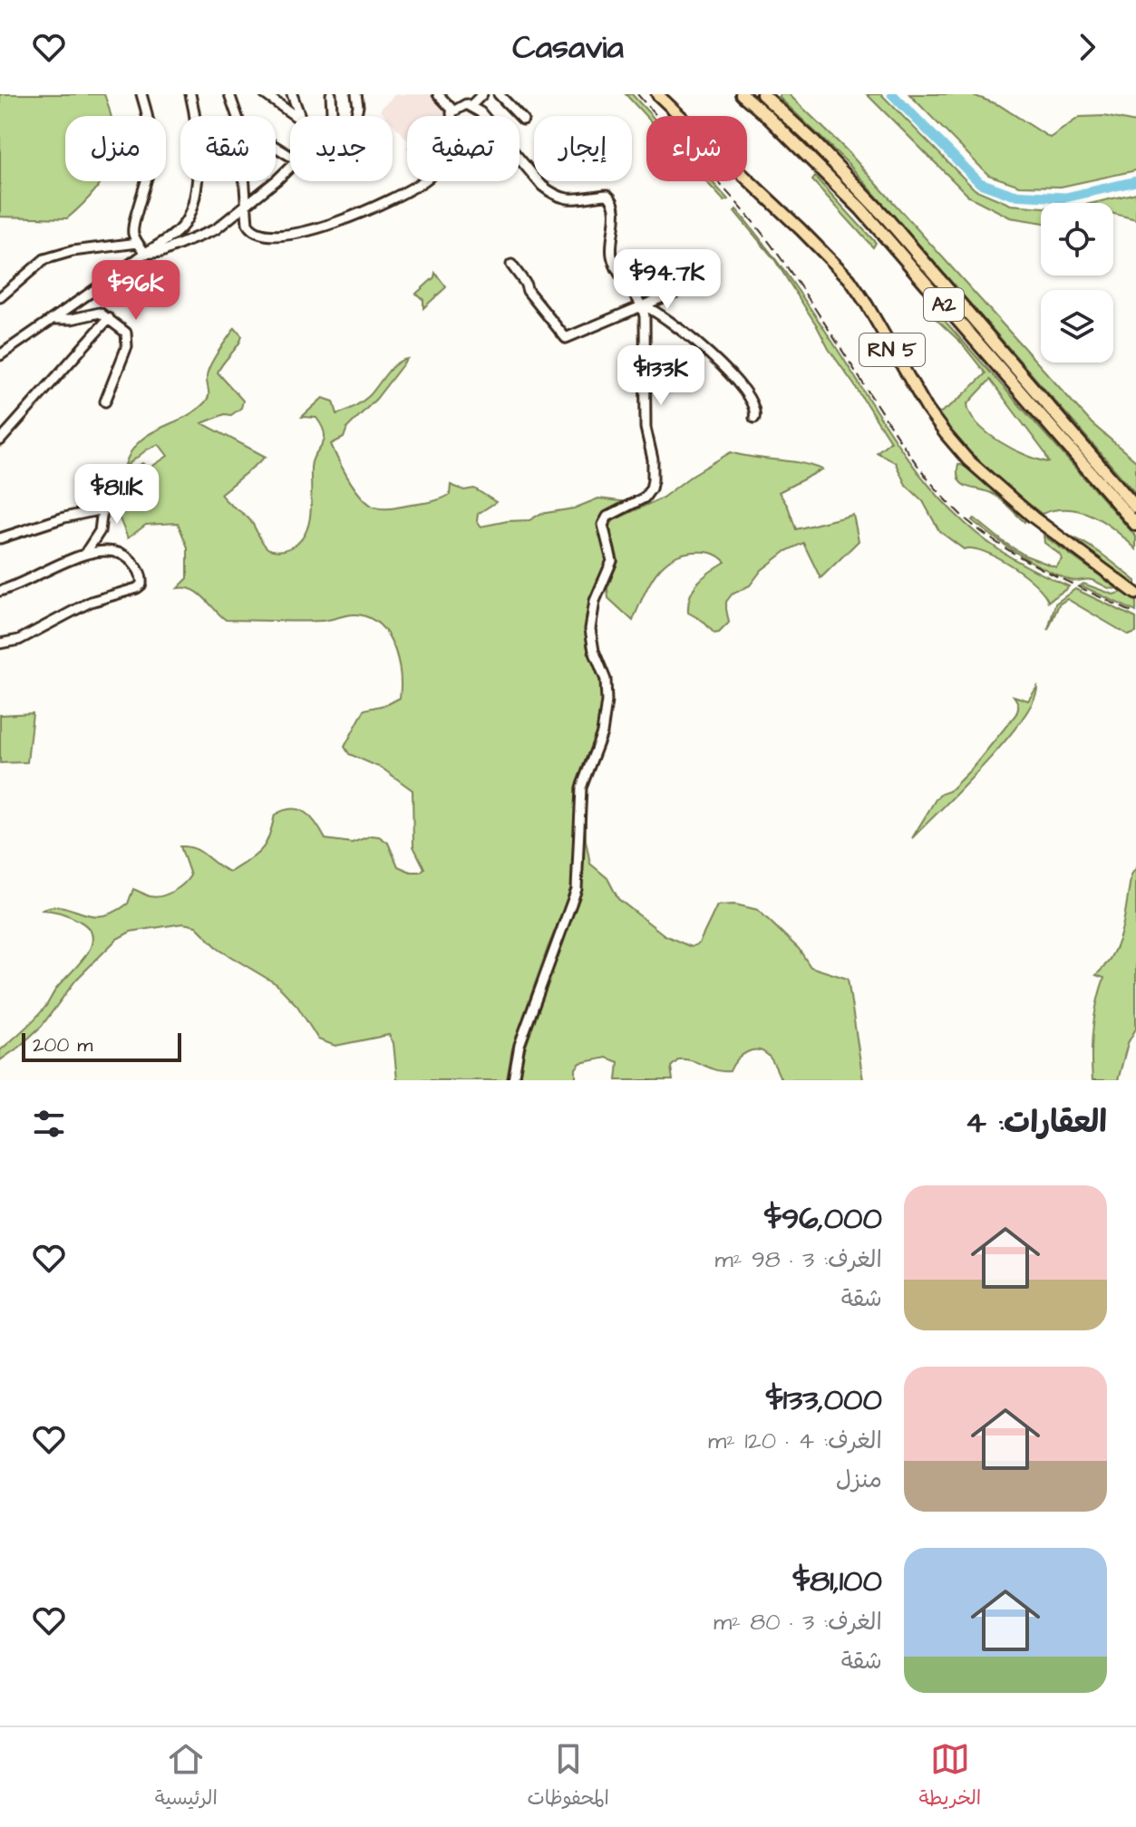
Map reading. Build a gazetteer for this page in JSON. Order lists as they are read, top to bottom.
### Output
{
  "streets": {
    "highway": ["A2"],
    "main road": ["RN 5"]
  },
  "scale_bar": "200 m",
  "page": {
    "header": "Casavia",
    "chip": [
      "شراء",
      "إيجار",
      "تصفية",
      "جديد",
      "شقة",
      "منزل"
    ],
    "price": [
      "$94.7K",
      "$96K",
      "$133K",
      "$81.1K"
    ],
    "scale": "200 m",
    "heading": "العقارات: 4",
    "list": [
      {
        "name": "$96,000",
        "note": "الغرف: 3 · 98 m² · شقة"
      },
      {
        "name": "$133,000",
        "note": "الغرف: 4 · 120 m² · منزل"
      },
      {
        "name": "$81,100",
        "note": "الغرف: 3 · 80 m² · شقة"
      }
    ],
    "tabs": ["الخريطة", "المحفوظات", "الرئيسية"]
  }
}
